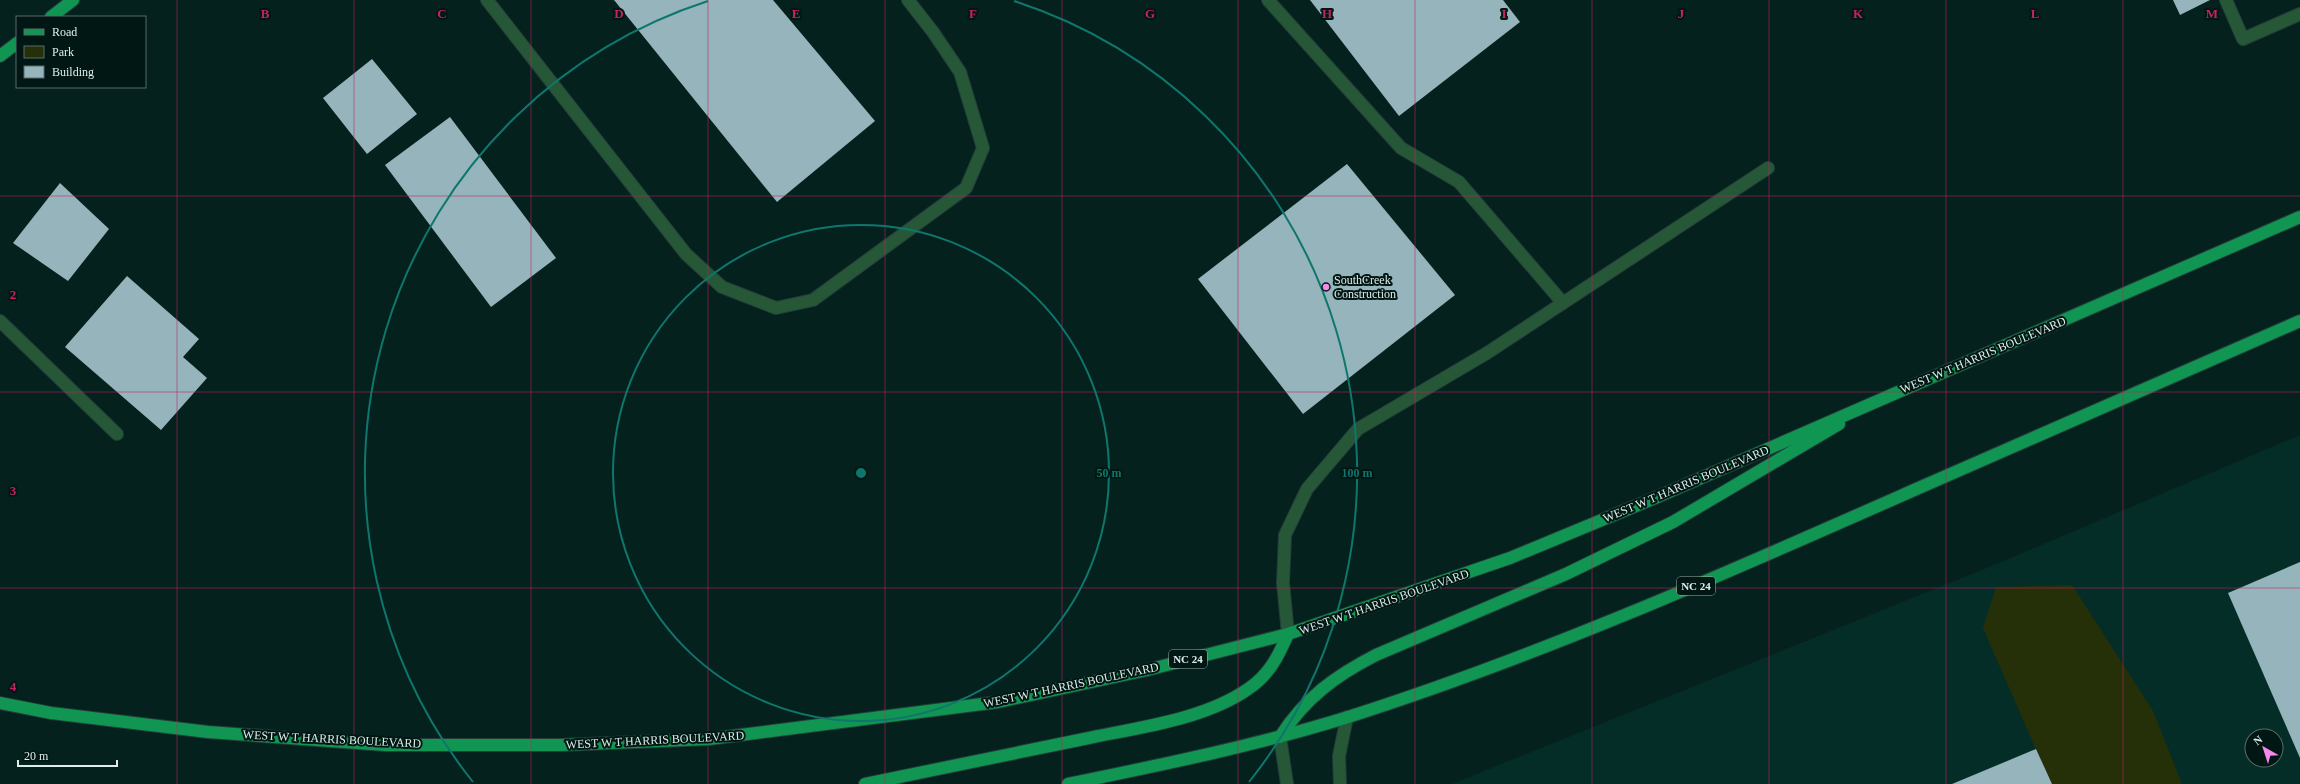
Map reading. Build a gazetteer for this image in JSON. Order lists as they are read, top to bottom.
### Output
{
  "streets": {
    "main road": ["WEST W T HARRIS BOULEVARD", "NC 24"]
  },
  "places": ["SouthCreek Construction"],
  "legend": ["Road", "Park", "Building"],
  "scale_bar": "20 m",
  "north": "top left",
  "grid": {
    "columns": [
      "B",
      "C",
      "D",
      "E",
      "F",
      "G",
      "H",
      "I",
      "J",
      "K",
      "L",
      "M"
    ],
    "rows": ["2", "3", "4"]
  },
  "rings": ["50 m", "100 m"]
}
